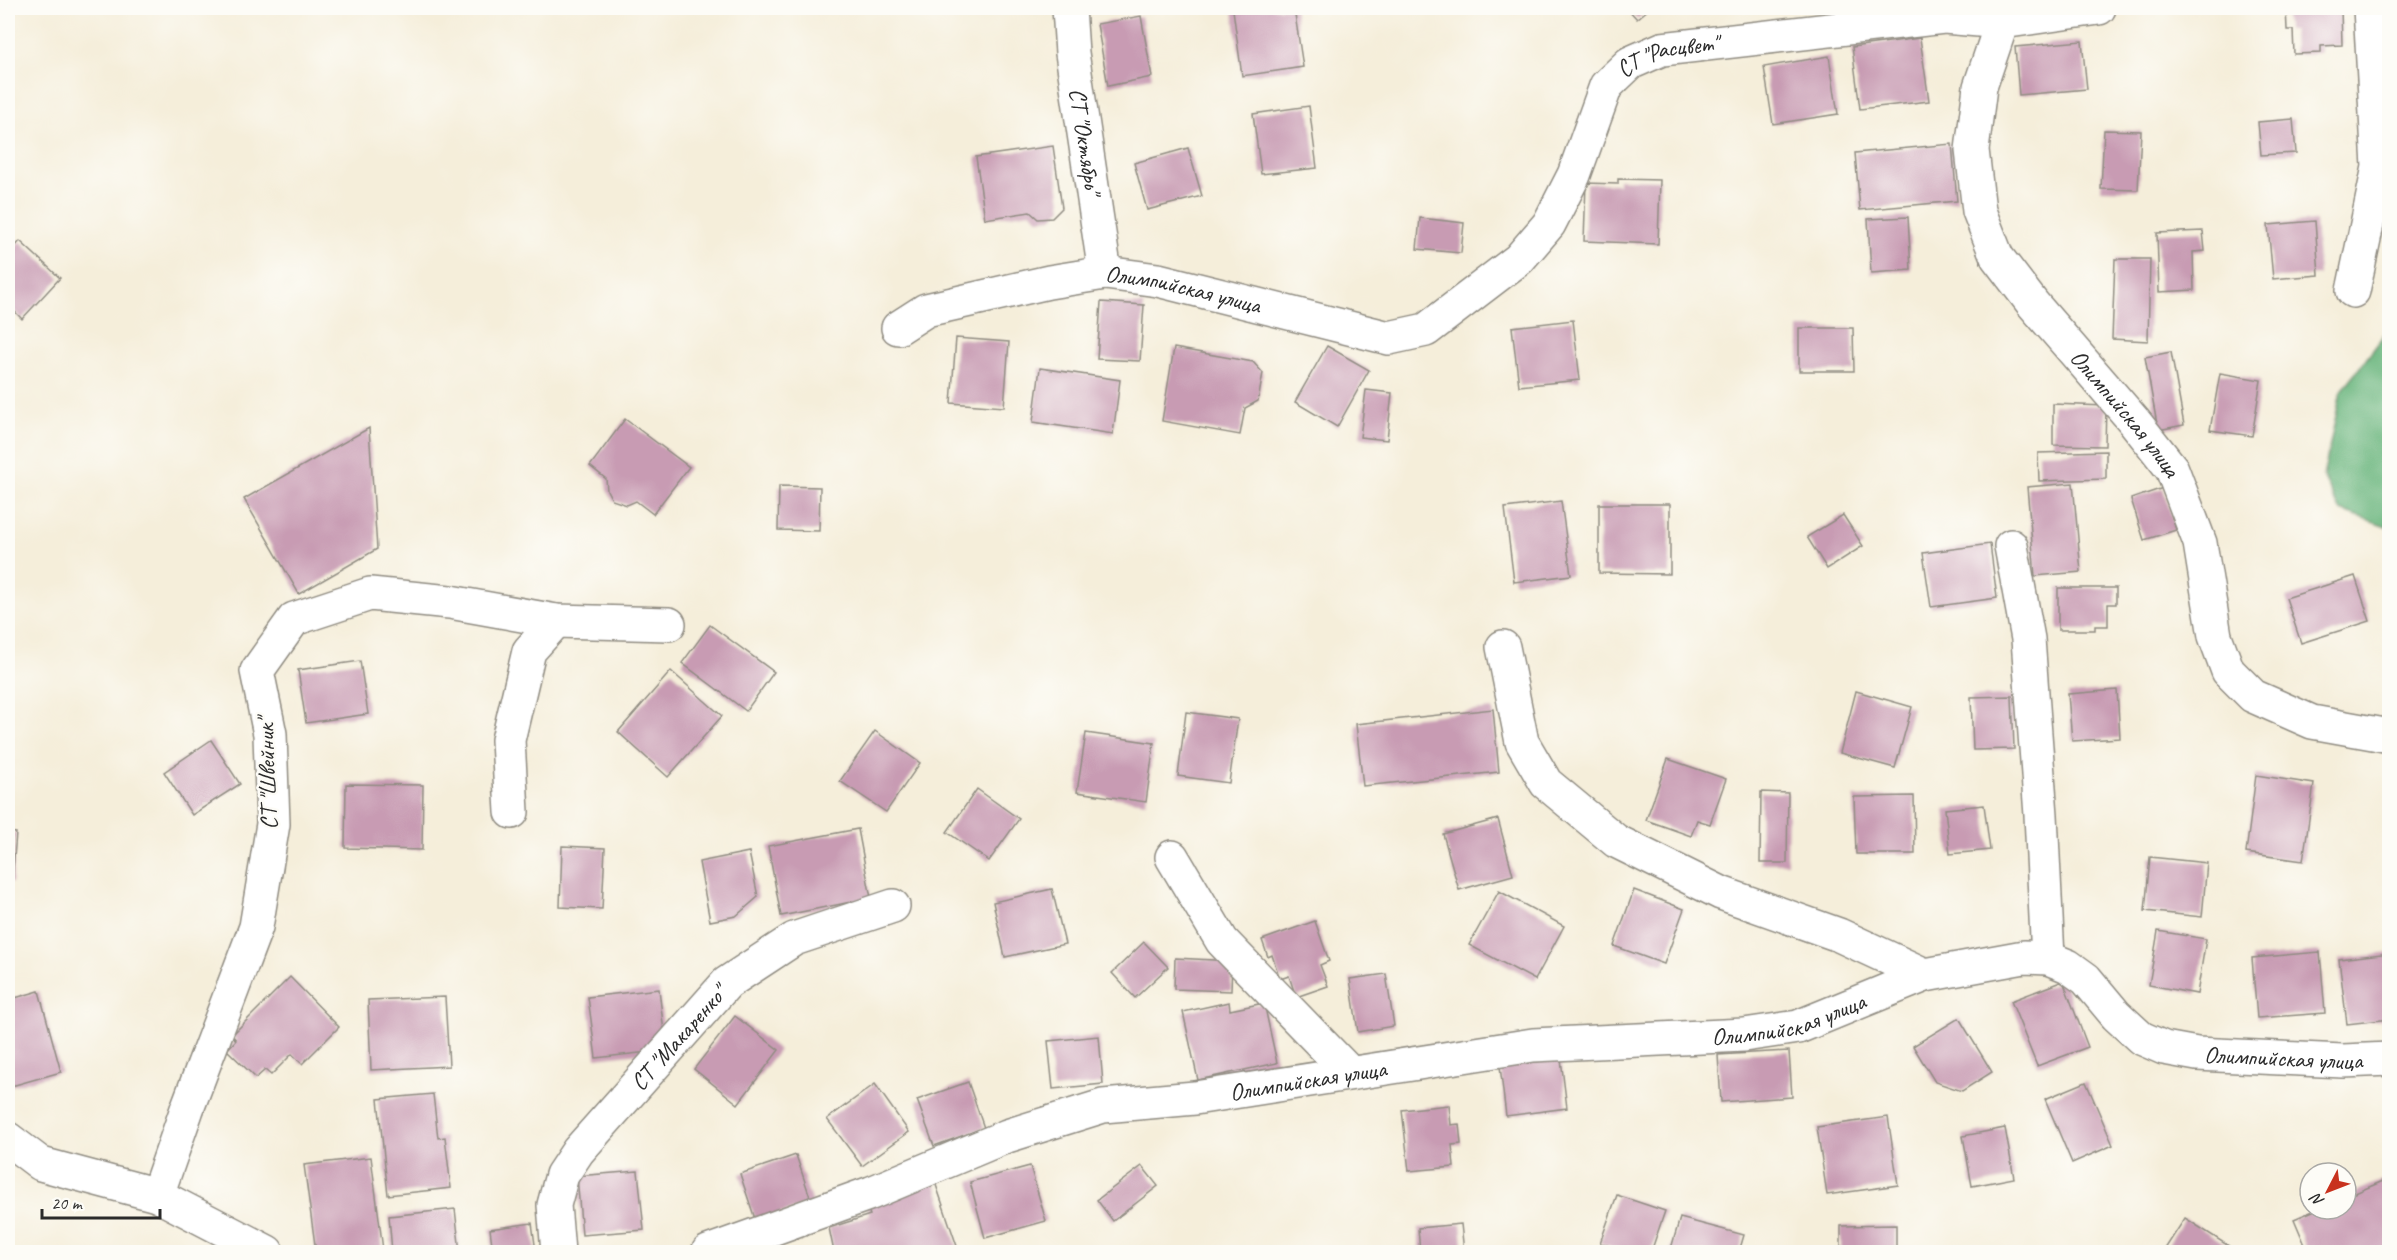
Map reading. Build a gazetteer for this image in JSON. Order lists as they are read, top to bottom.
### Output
{
  "streets": {
    "street": [
      "СТ \"Расцвет\"",
      "СТ \"Октябрь\"",
      "Олимпийская улица",
      "СТ \"Швейник\"",
      "СТ \"Макаренко\""
    ]
  },
  "crossings": [
    ["СТ \"Расцвет\"", "Олимпийская улица"],
    ["СТ \"Октябрь\"", "Олимпийская улица"]
  ],
  "scale_bar": "20 m",
  "north": "bottom left"
}
